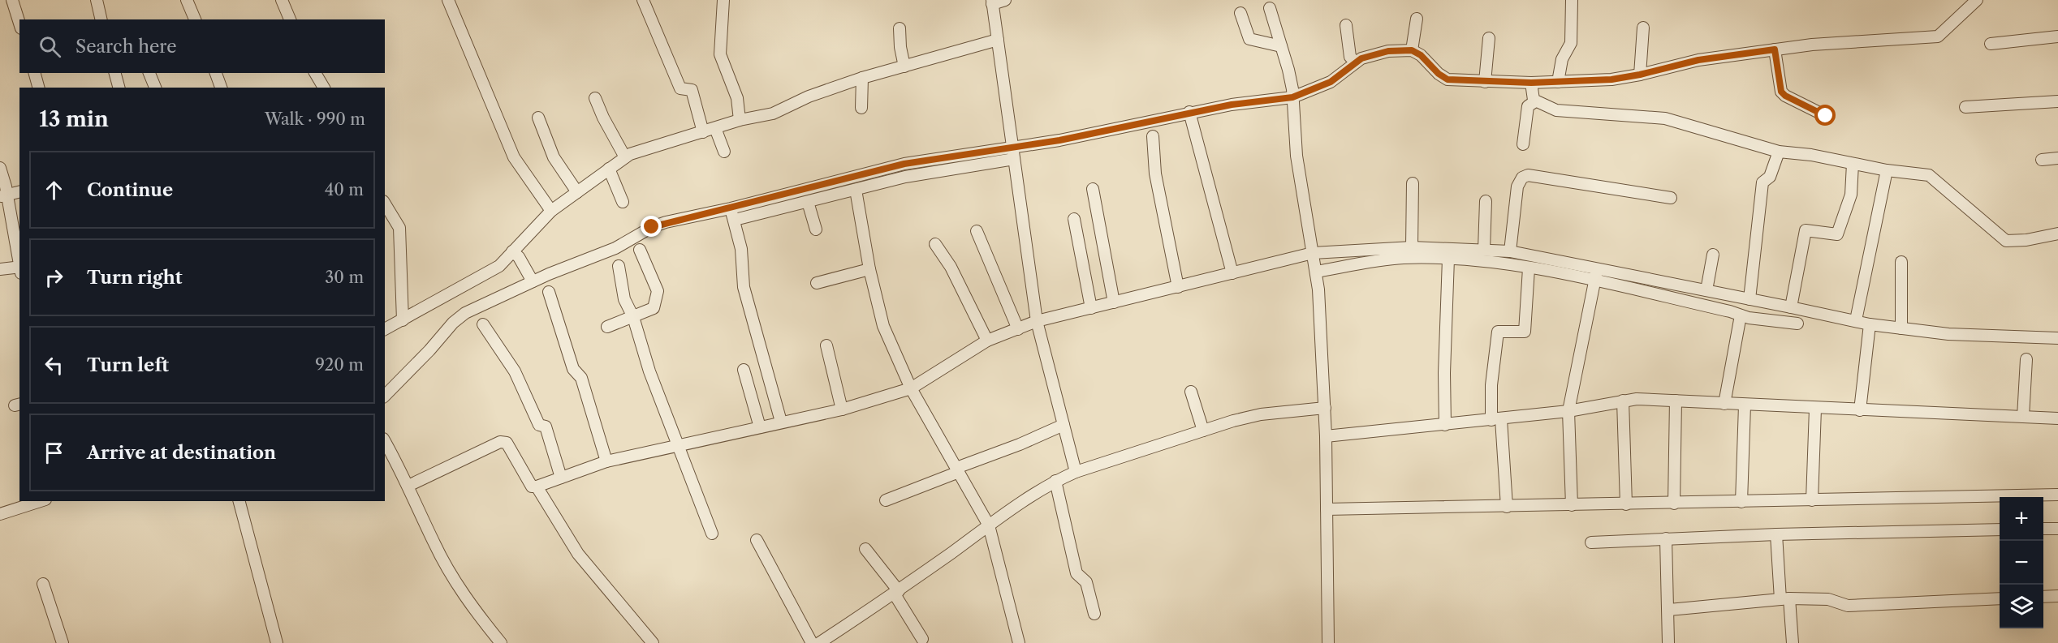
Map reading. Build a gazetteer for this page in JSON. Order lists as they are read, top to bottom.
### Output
{
  "page": {
    "search": "Search here",
    "heading": ["13 min", "Walk · 990 m"],
    "list": [
      ["Continue", "40 m"],
      ["Turn right", "30 m"],
      ["Turn left", "920 m"],
      "Arrive at destination"
    ],
    "map_buttons": ["+", "−"]
  }
}
